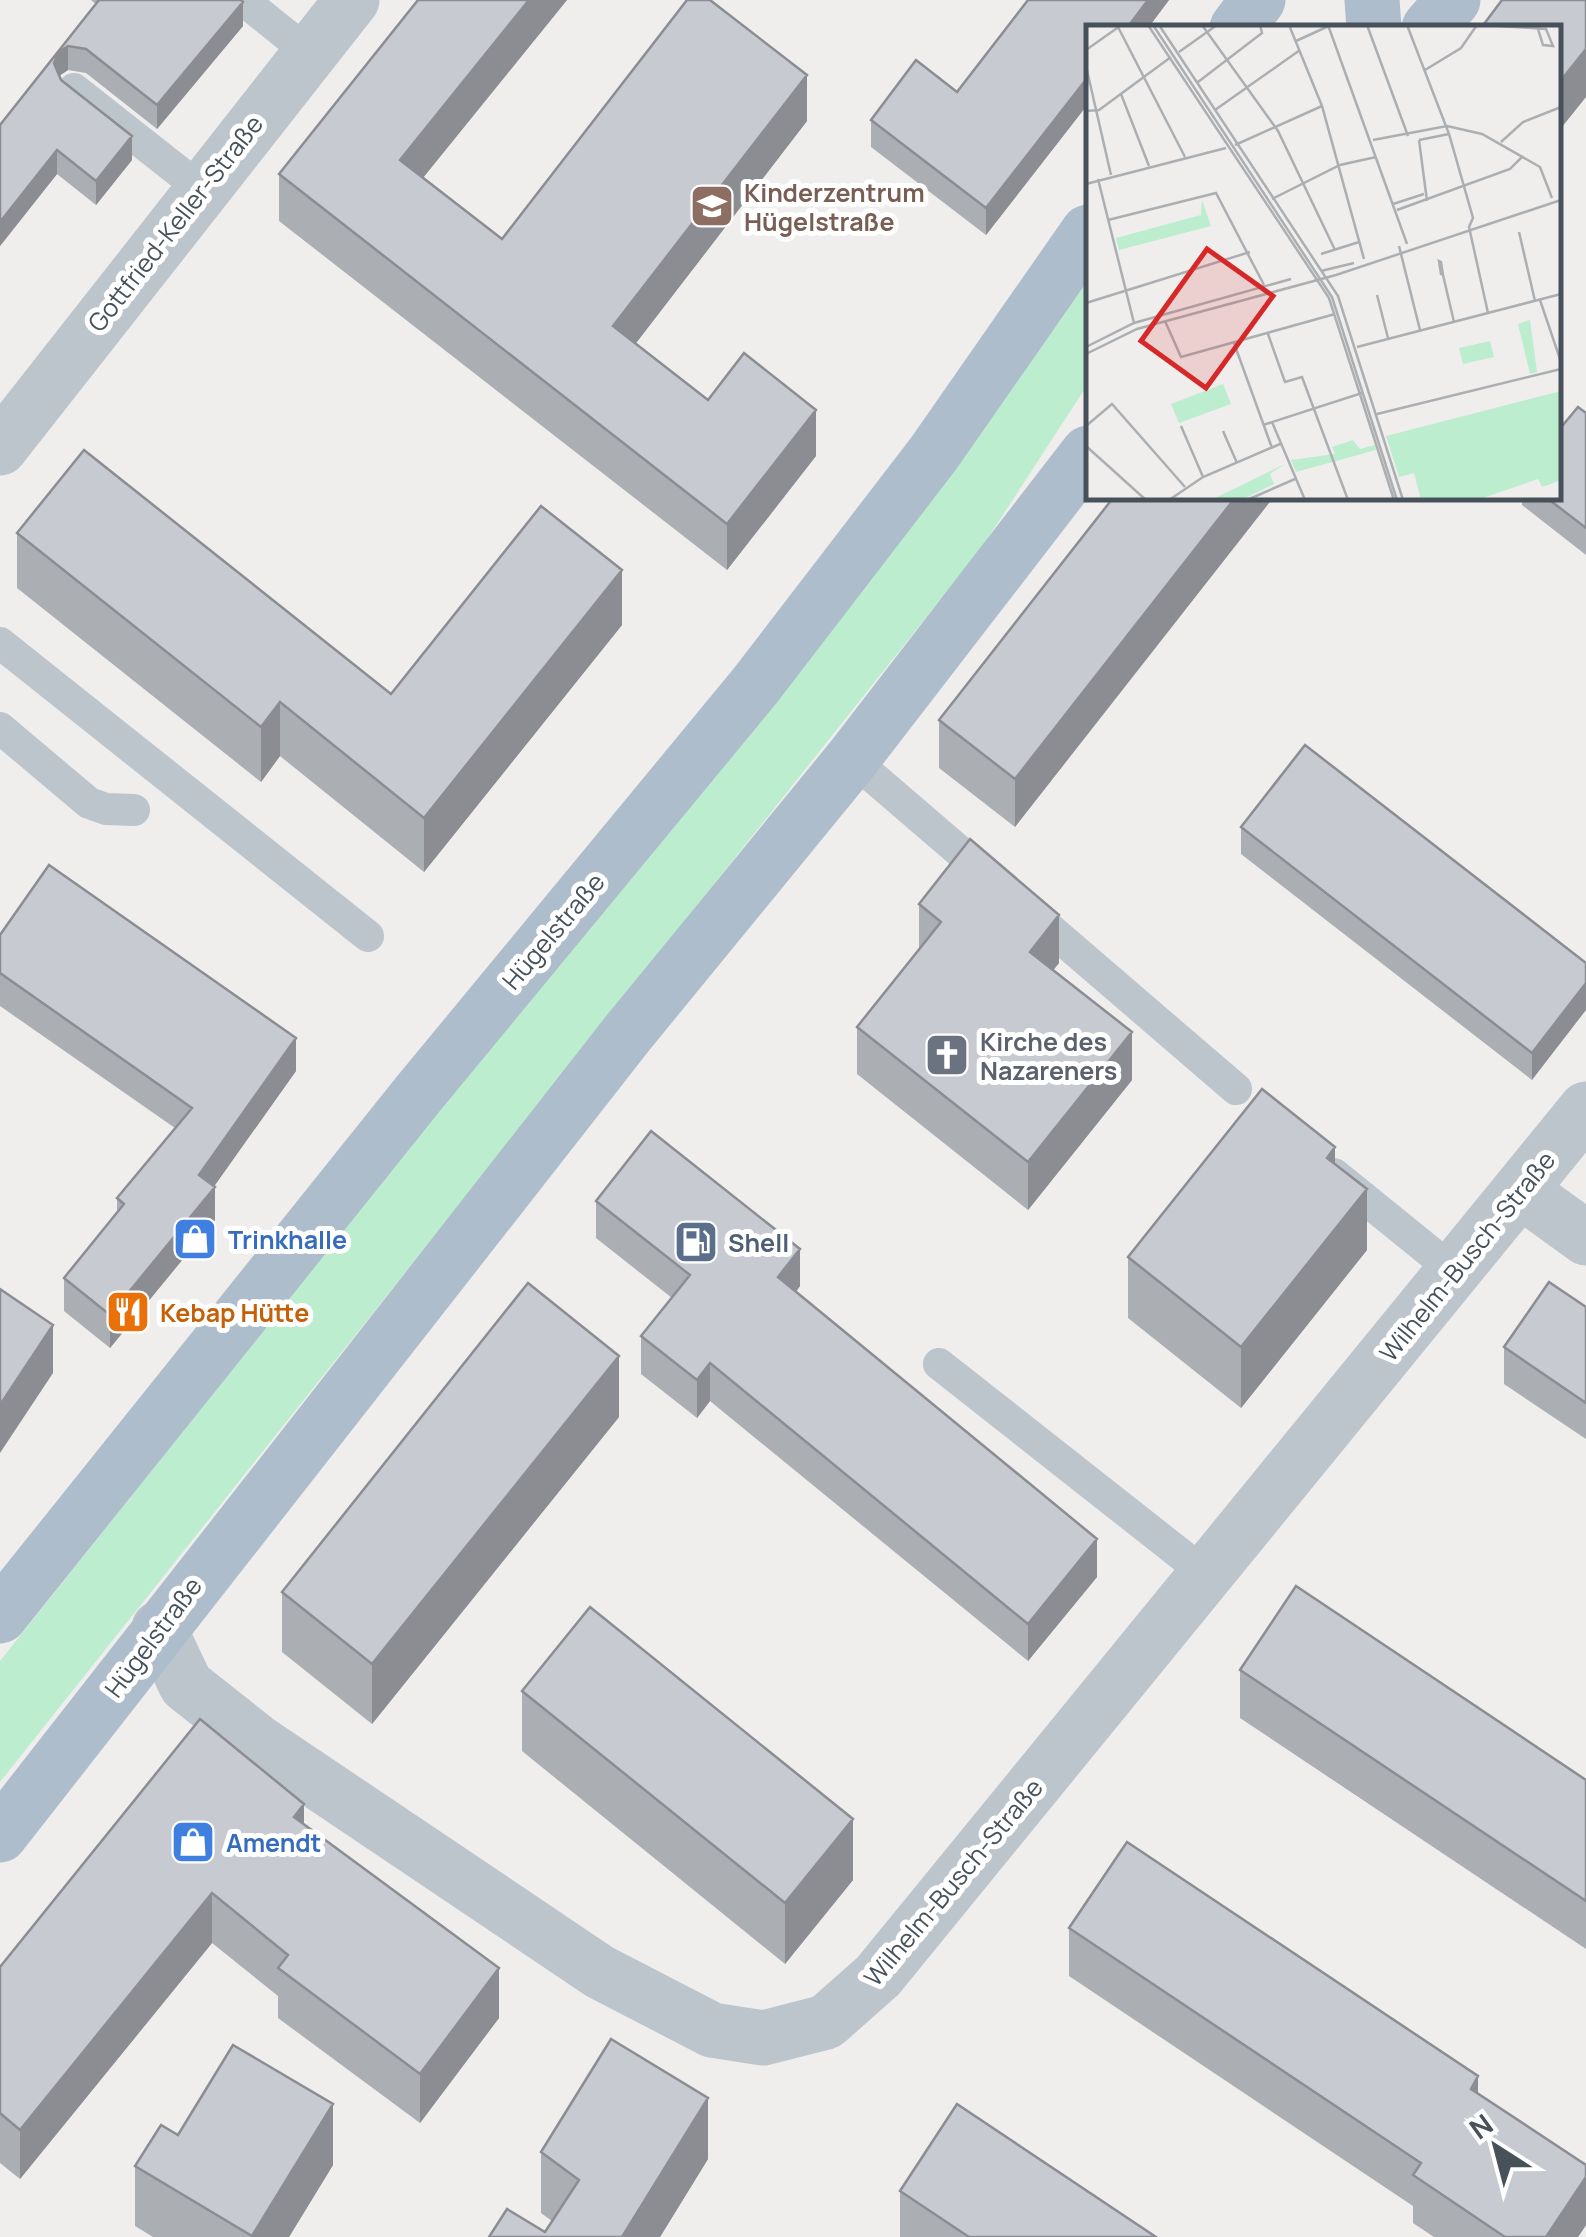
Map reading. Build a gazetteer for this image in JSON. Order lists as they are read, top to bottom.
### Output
{
  "streets": {
    "main road": ["Hügelstraße"],
    "street": ["Gottfried-Keller-Straße", "Wilhelm-Busch-Straße"]
  },
  "crossings": [
    ["Hügelstraße", "Wilhelm-Busch-Straße"]
  ],
  "places": {
    "school or university": ["Kinderzentrum Hügelstraße"],
    "church": ["Kirche des Nazareners"],
    "shop": ["Trinkhalle", "Amendt"],
    "fuel station": ["Shell"],
    "restaurant": ["Kebap Hütte"]
  },
  "north": "top left"
}
